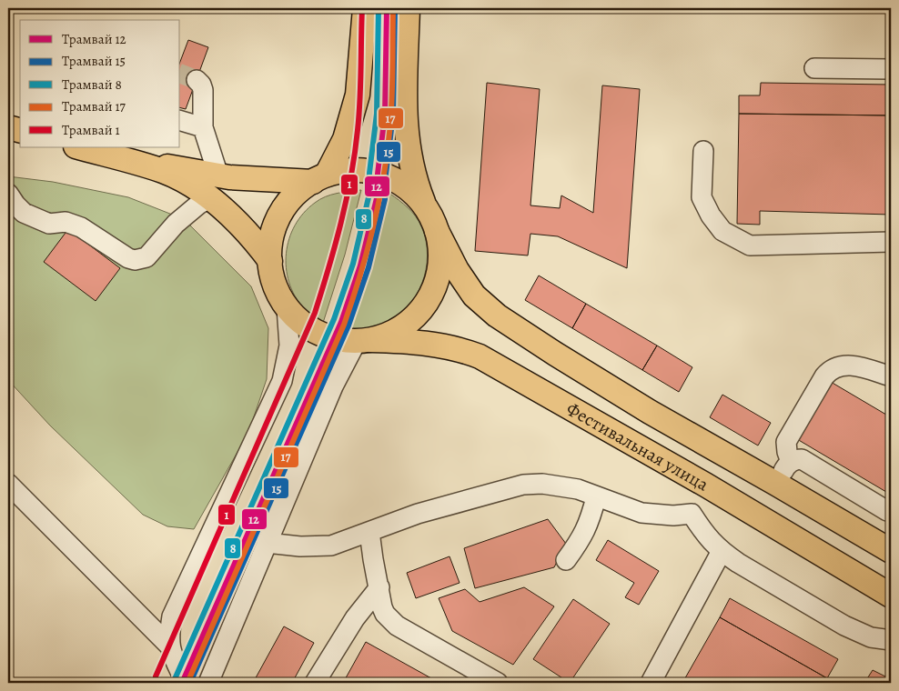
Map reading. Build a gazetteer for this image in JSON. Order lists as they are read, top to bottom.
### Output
{
  "streets": {
    "main road": ["Фестивальная улица"]
  },
  "lines": [
    "tram line 12",
    "tram line 15",
    "tram line 8",
    "tram line 17",
    "tram line 1"
  ],
  "legend": [
    "Трамвай 12",
    "Трамвай 15",
    "Трамвай 8",
    "Трамвай 17",
    "Трамвай 1"
  ]
}
